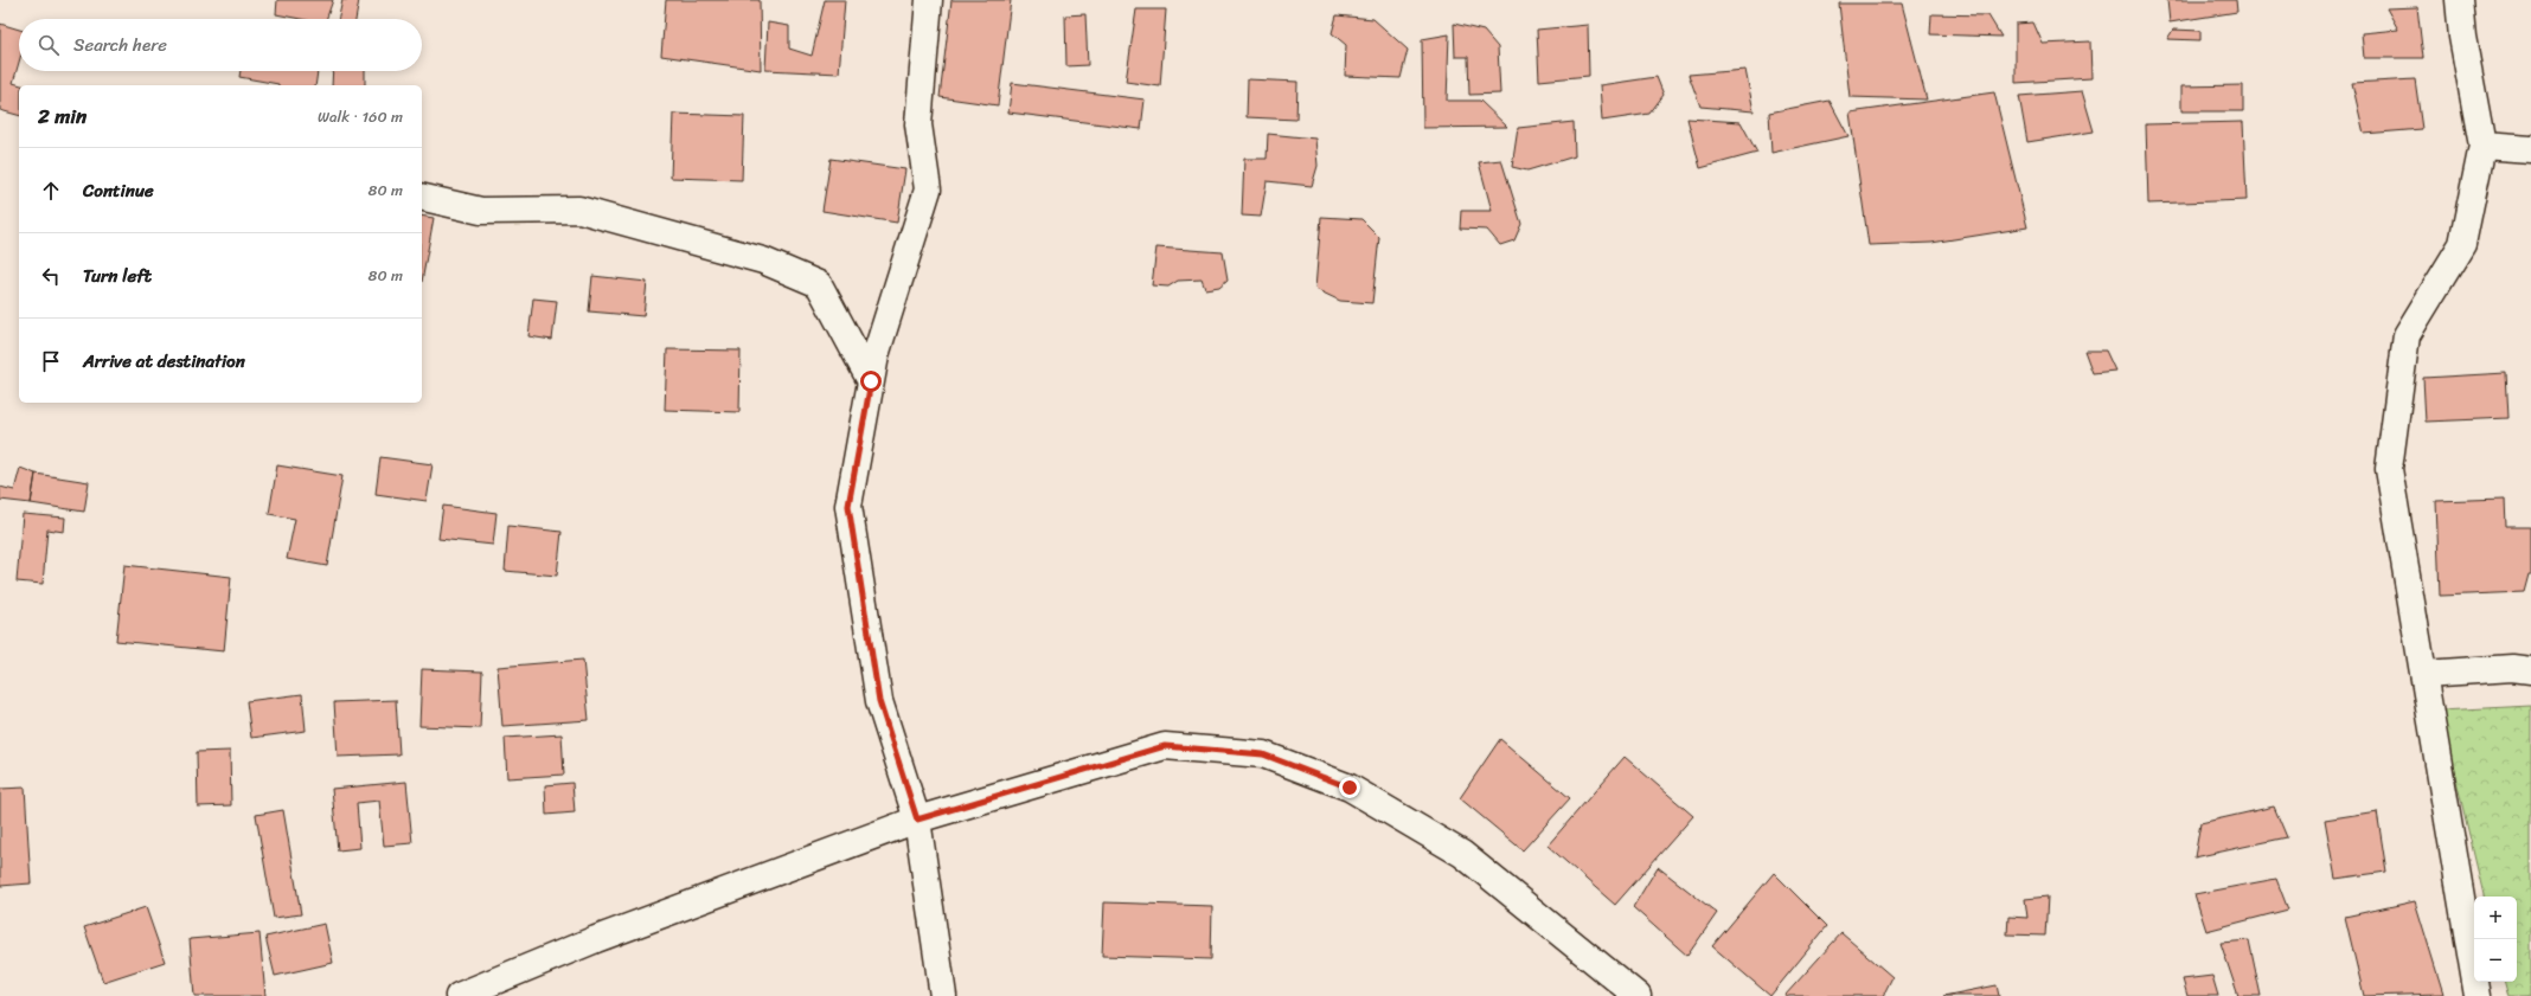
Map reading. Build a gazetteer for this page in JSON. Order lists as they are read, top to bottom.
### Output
{
  "page": {
    "search": "Search here",
    "heading": ["2 min", "Walk · 160 m"],
    "list": [
      ["Continue", "80 m"],
      ["Turn left", "80 m"],
      "Arrive at destination"
    ],
    "map_buttons": ["+", "−"]
  }
}
